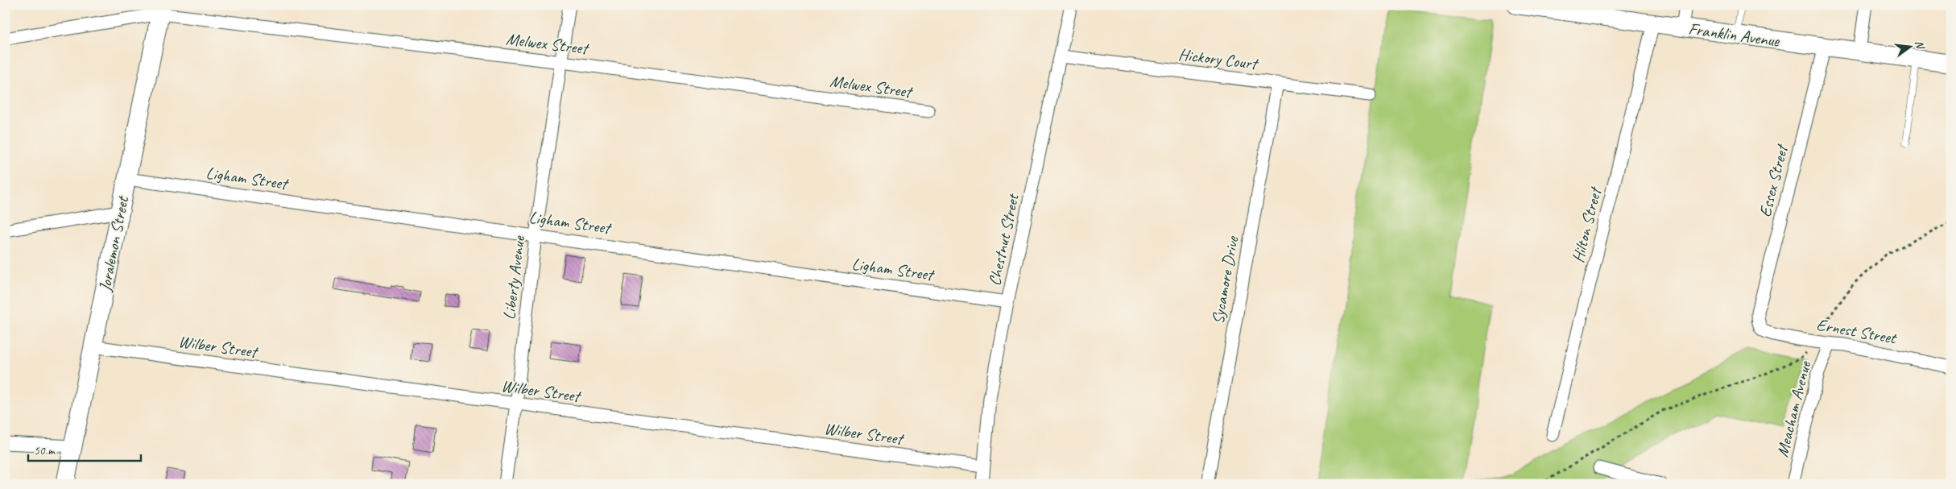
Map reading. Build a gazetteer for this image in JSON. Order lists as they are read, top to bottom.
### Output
{
  "streets": {
    "street": [
      "Franklin Avenue",
      "Melwex Street",
      "Hickory Court",
      "Ligham Street",
      "Essex Street",
      "Hilton Street",
      "Chestnut Street",
      "Joralemon Street",
      "Liberty Avenue",
      "Sycamore Drive",
      "Ernest Street",
      "Wilber Street",
      "Meacham Avenue"
    ]
  },
  "crossings": [
    ["Franklin Avenue", "Essex Street"],
    ["Franklin Avenue", "Hilton Street"],
    ["Melwex Street", "Joralemon Street"],
    ["Melwex Street", "Liberty Avenue"],
    ["Hickory Court", "Chestnut Street"],
    ["Hickory Court", "Sycamore Drive"],
    ["Ligham Street", "Chestnut Street"],
    ["Ligham Street", "Joralemon Street"],
    ["Ligham Street", "Liberty Avenue"],
    ["Essex Street", "Ernest Street"],
    ["Chestnut Street", "Wilber Street"],
    ["Joralemon Street", "Wilber Street"],
    ["Liberty Avenue", "Wilber Street"],
    ["Ernest Street", "Meacham Avenue"]
  ],
  "scale_bar": "50 m",
  "north": "right"
}
